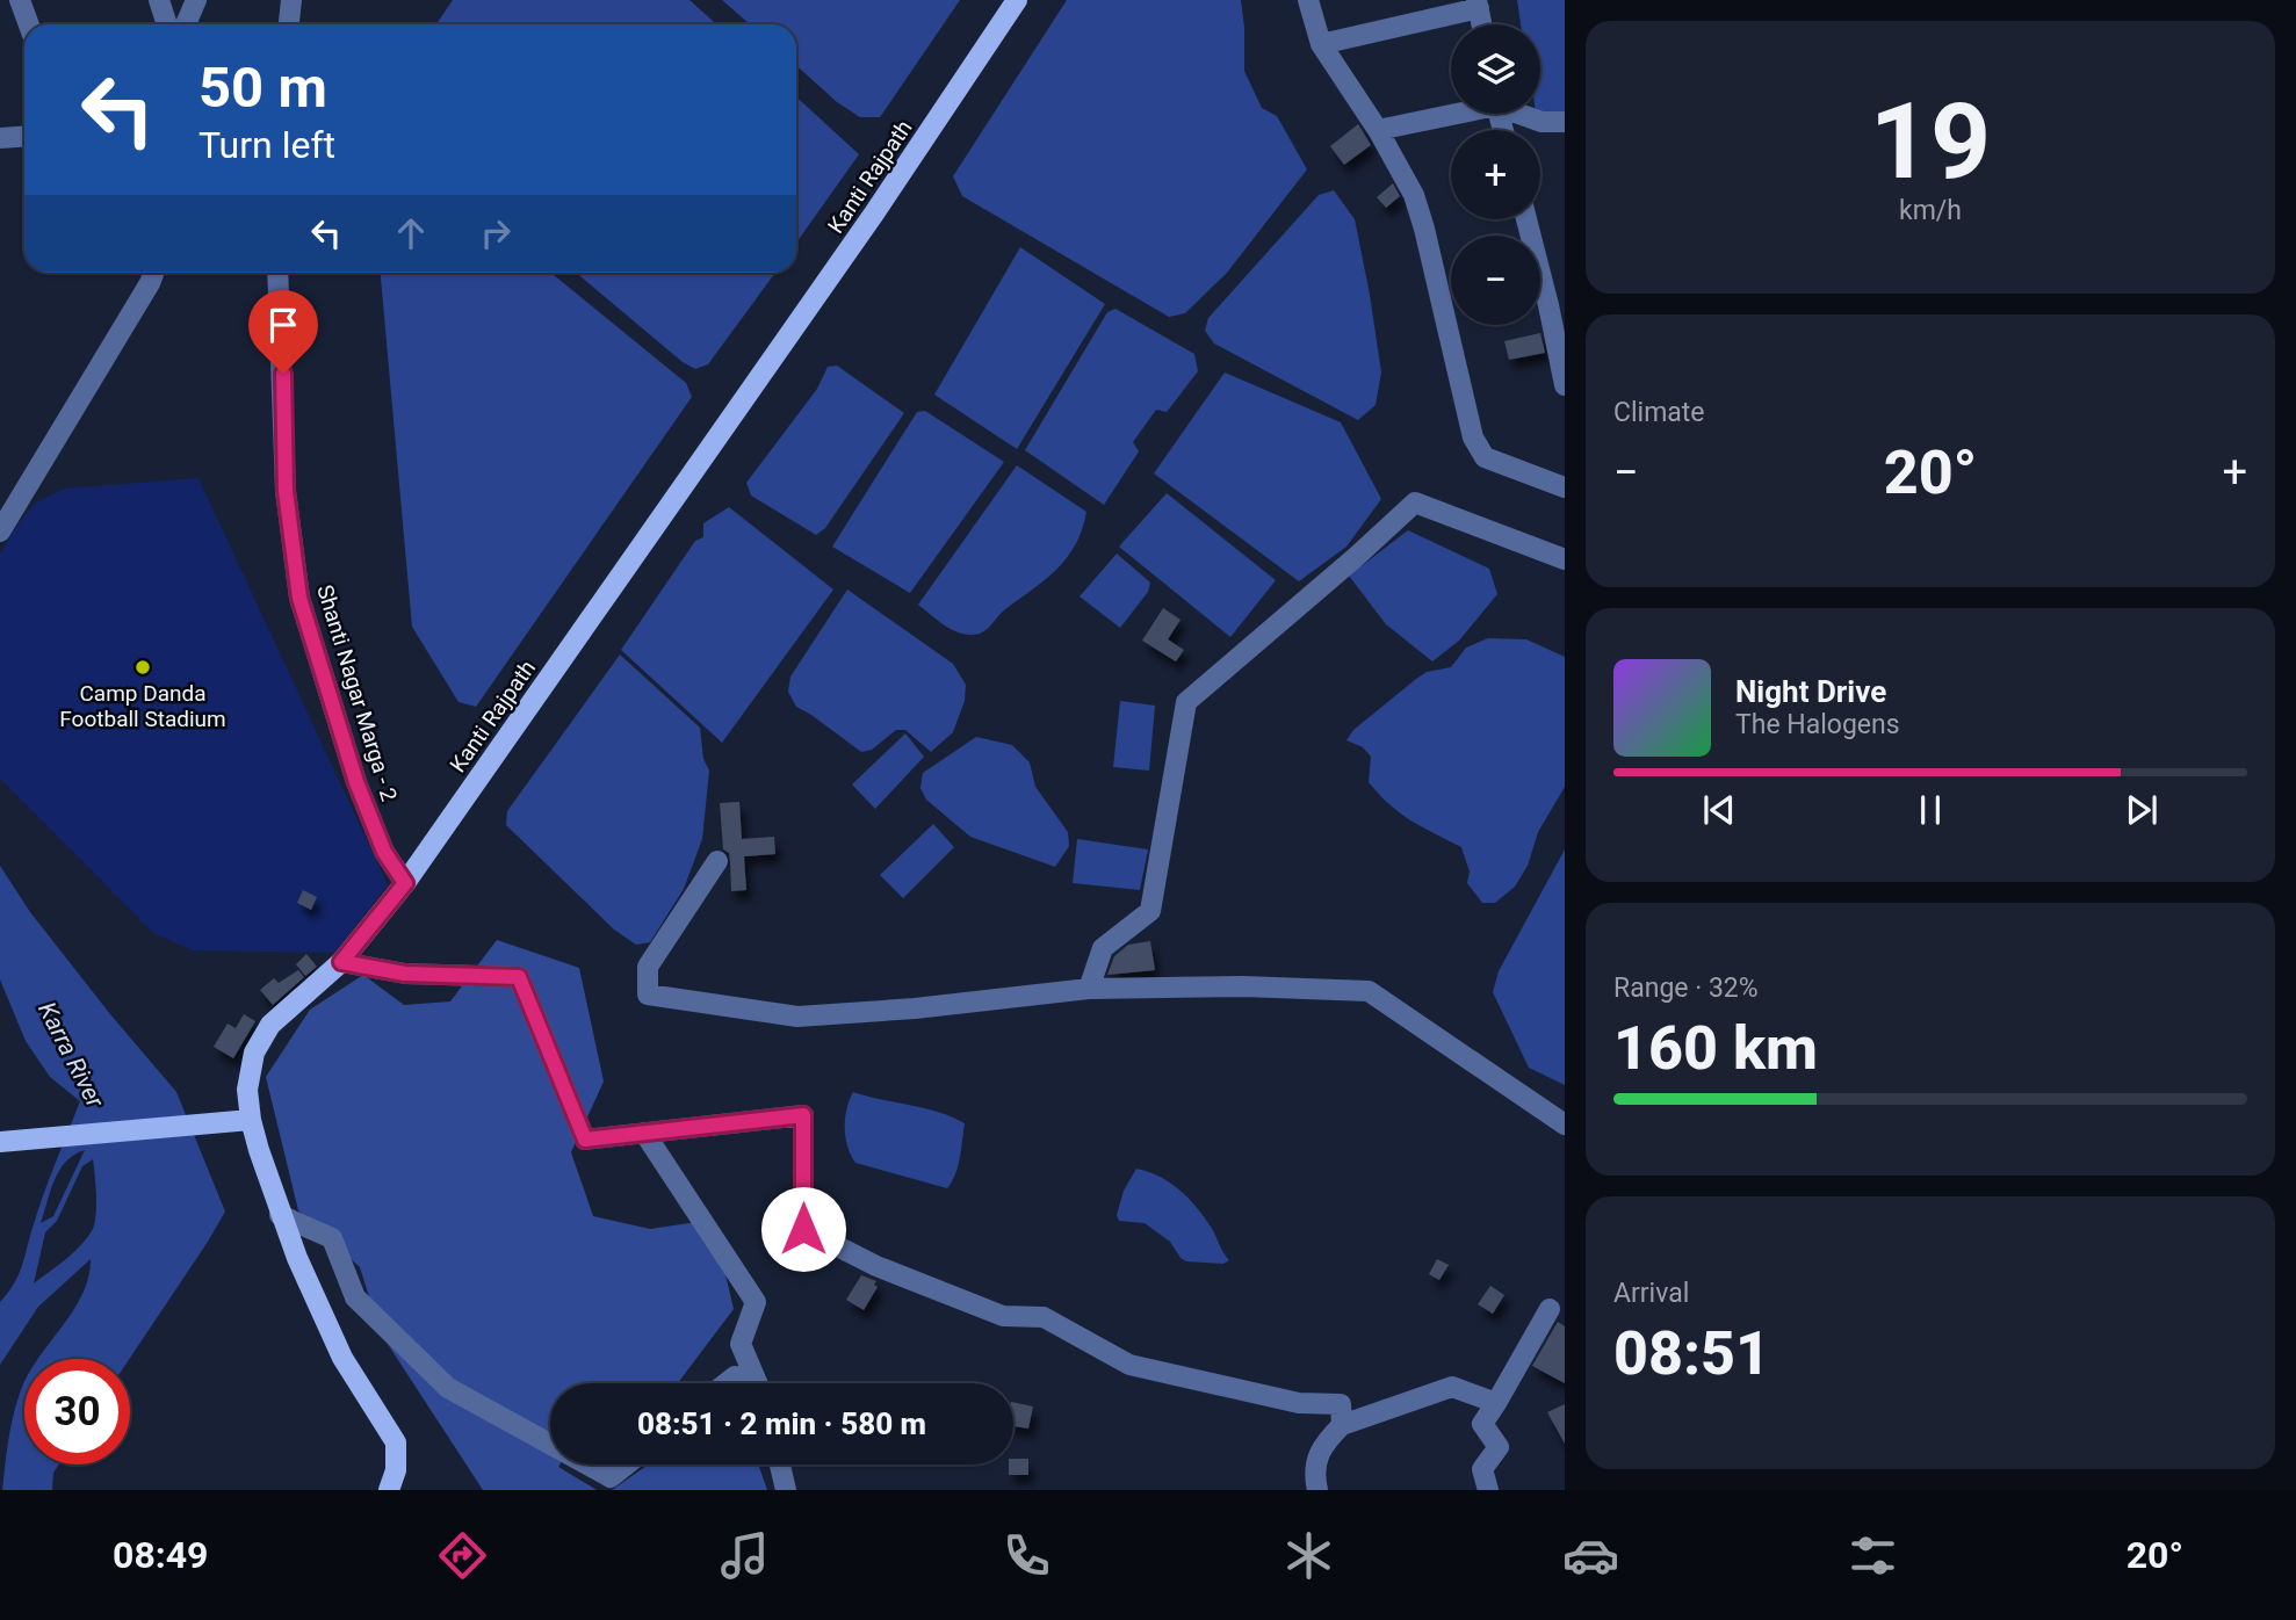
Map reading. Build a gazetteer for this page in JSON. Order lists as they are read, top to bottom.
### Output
{
  "streets": {
    "main road": ["Kanti Rajpath"],
    "street": ["Shanti Nagar Marga - 2"]
  },
  "crossings": [
    ["Kanti Rajpath", "Shanti Nagar Marga - 2"]
  ],
  "water": ["Karra River"],
  "places": ["Camp Danda Football Stadium"],
  "page": {
    "tile": [
      ["19", "km/h"],
      "Climate",
      ["Range · 32%", "160 km"],
      ["Arrival", "08:51"]
    ],
    "map_buttons": ["+", "−"],
    "turn": ["50 m", "Turn left"],
    "heat": ["−", "20°", "+"],
    "song": ["Night Drive", "The Halogens"],
    "limit": "30",
    "trip": "08:51 · 2 min · 580 m",
    "tabs": ["08:49", "20°"]
  }
}
